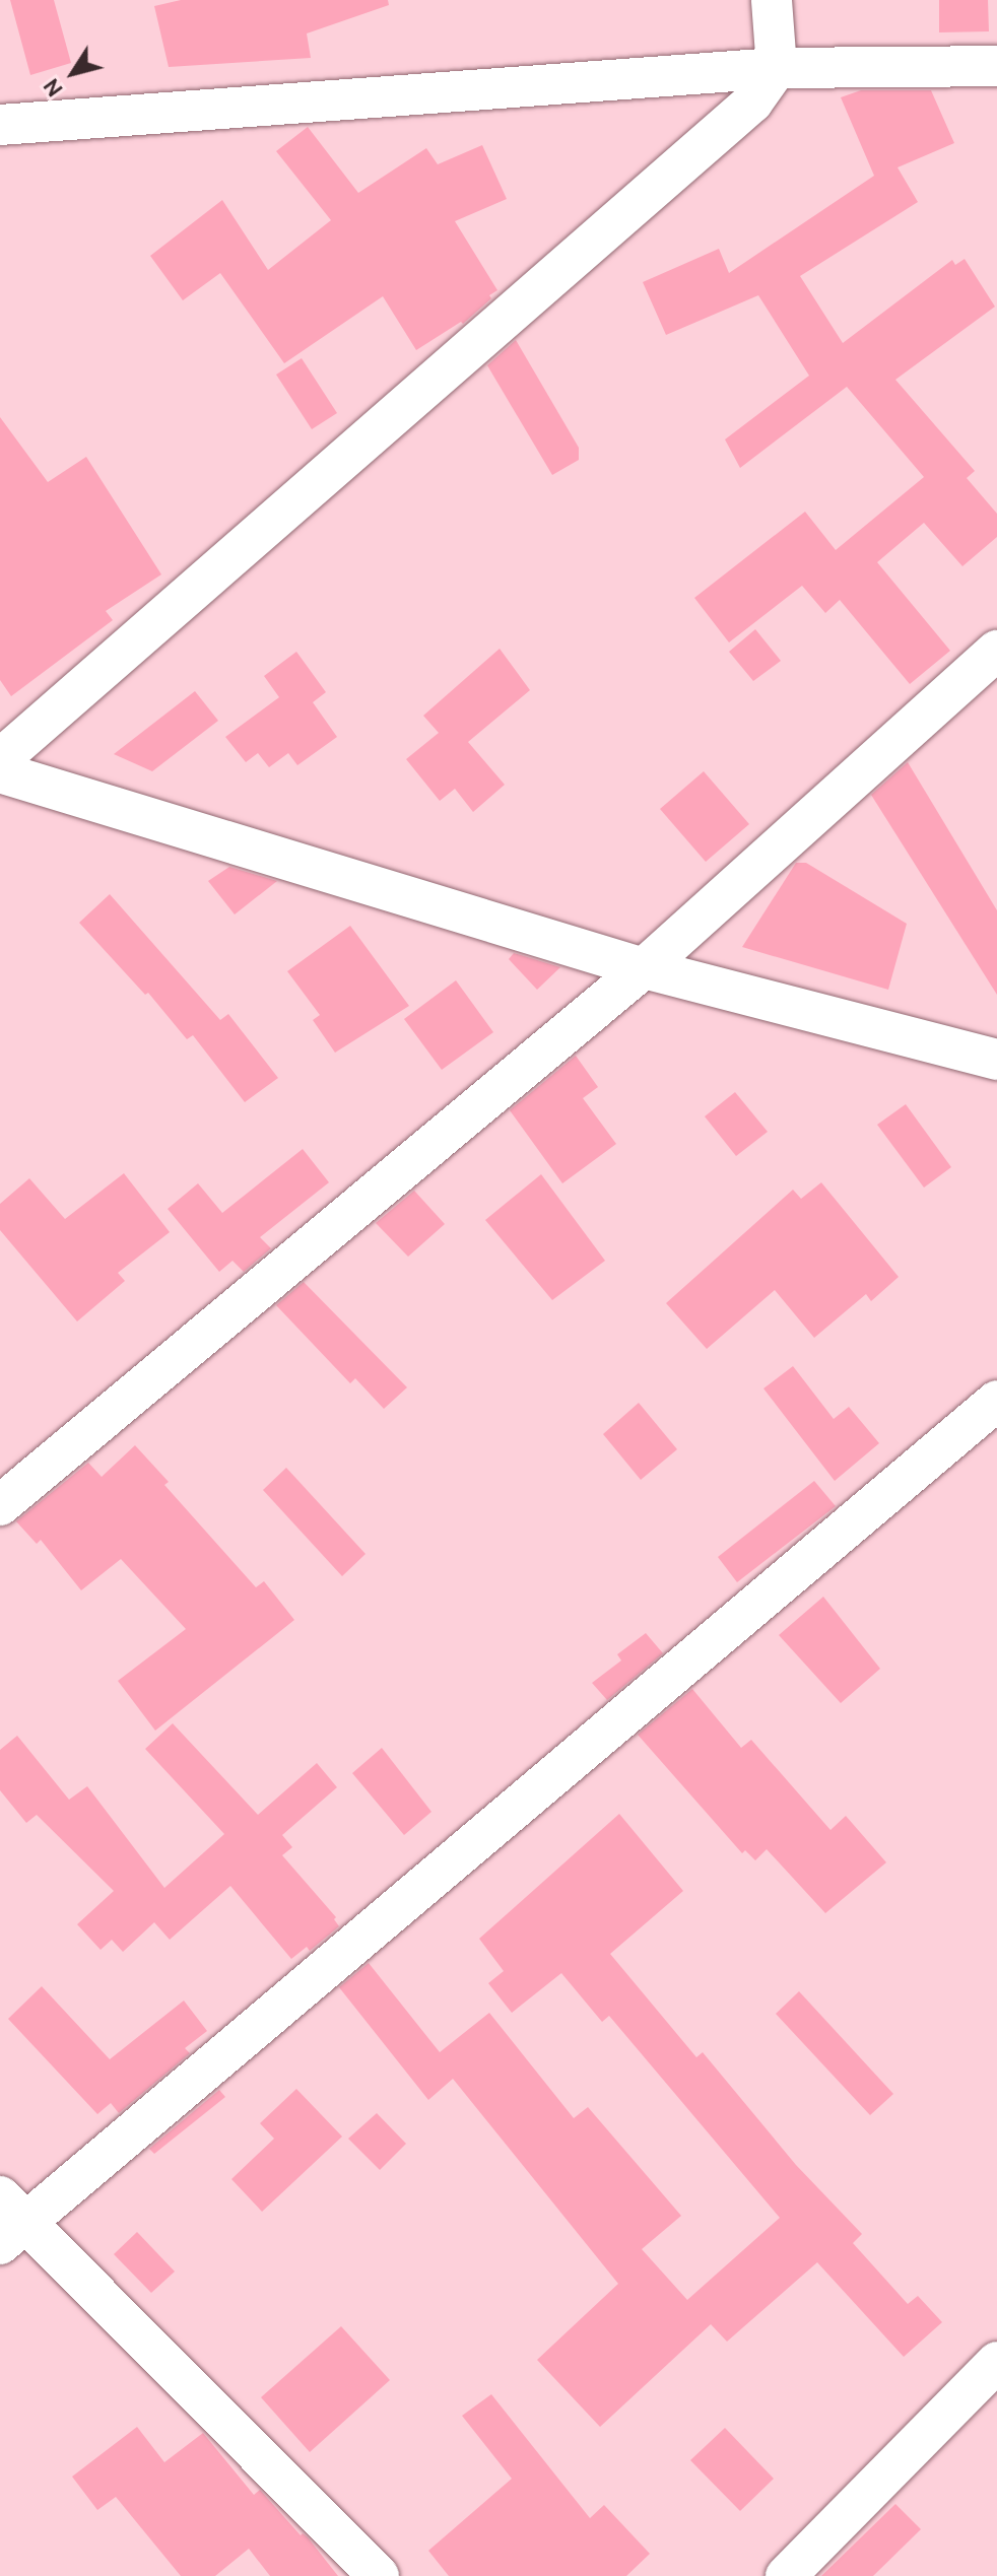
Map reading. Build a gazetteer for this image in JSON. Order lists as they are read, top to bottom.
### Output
{
  "north": "bottom left"
}
